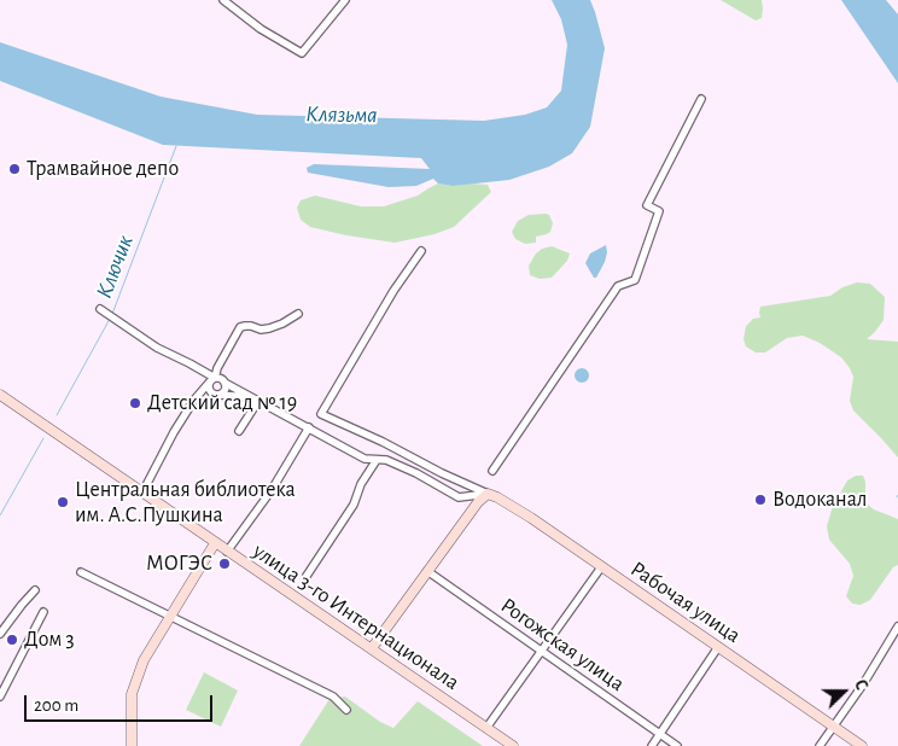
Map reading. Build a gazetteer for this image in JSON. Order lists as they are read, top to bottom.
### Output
{
  "streets": {
    "main road": ["Рабочая улица", "улица 3-го Интернационала"],
    "street": ["Рогожская улица"]
  },
  "water": ["Клязьма", "Ключик"],
  "places": [
    "Трамвайное депо",
    "Детский сад № 19",
    "Водоканал",
    "Центральная библиотека им. А.С.Пушкина",
    "МОГЭС",
    "Дом 3"
  ],
  "scale_bar": "200 m",
  "north": "right"
}
